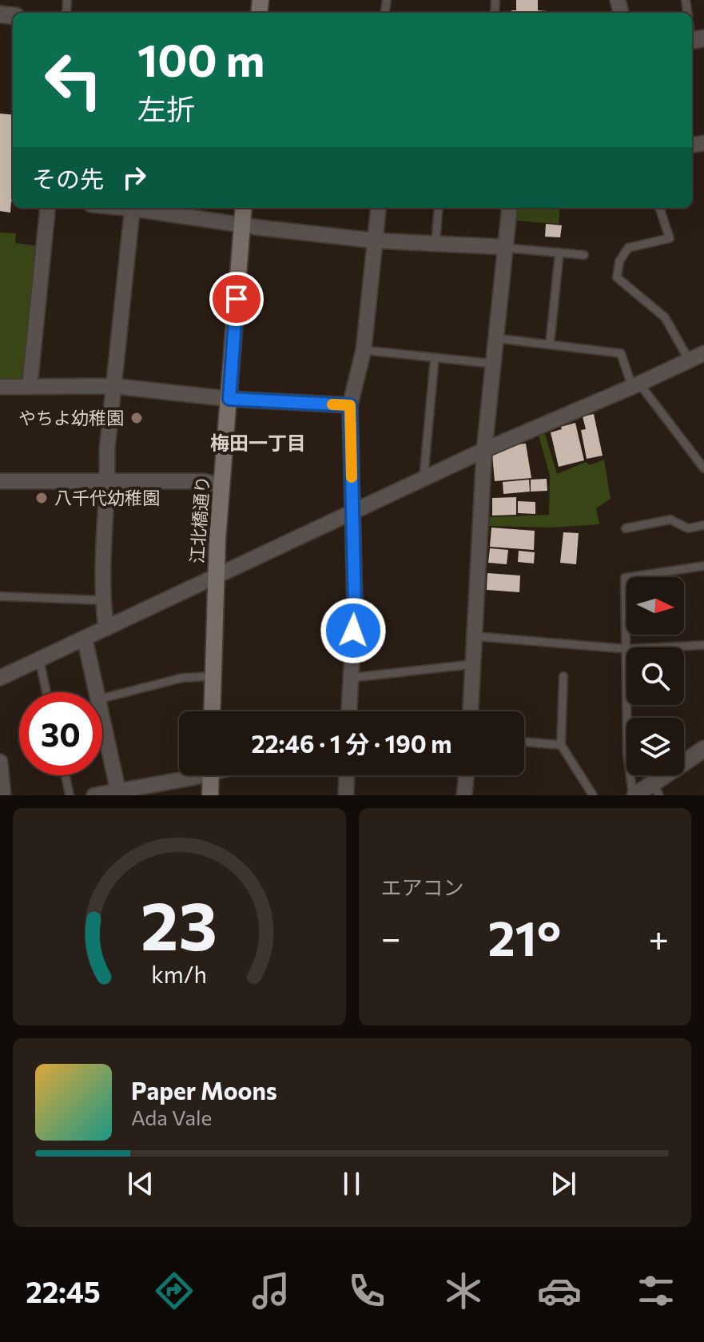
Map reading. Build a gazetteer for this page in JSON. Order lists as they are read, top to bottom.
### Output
{
  "streets": {
    "main road": ["江北橋通り"]
  },
  "districts": ["梅田一丁目"],
  "places": ["やちよ幼稚園", "八千代幼稚園"],
  "north": "right",
  "page": {
    "turn": ["100 m", "左折"],
    "then": "その先",
    "limit": "30",
    "trip": "22:46 · 1 分 · 190 m",
    "tile": "エアコン",
    "heat": ["−", "21°", "+"],
    "song": ["Paper Moons", "Ada Vale"],
    "tabs": "22:45",
    "gauge": ["23", "km/h"]
  }
}
